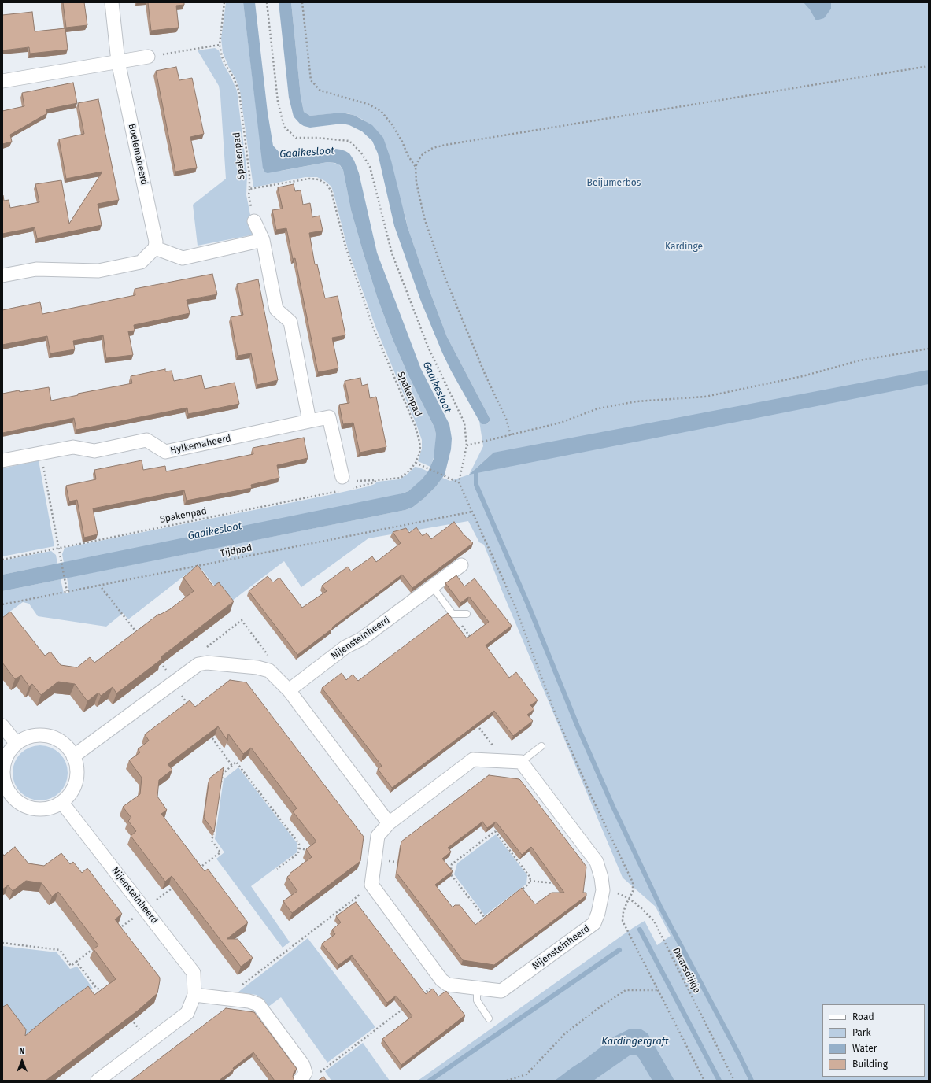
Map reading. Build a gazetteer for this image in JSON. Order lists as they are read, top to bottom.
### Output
{
  "streets": {
    "street": ["Boelemaheerd", "Hylkemaheerd", "Nijensteinheerd"],
    "path": ["Spakenpad", "Tijdpad", "Dwarsdijkje"]
  },
  "crossings": [
    ["Nijensteinheerd", "Dwarsdijkje"]
  ],
  "water": ["Gaaikesloot", "Kardingergraft"],
  "parks": ["Beijumerbos", "Kardinge"],
  "legend": [
    "Road",
    "Park",
    "Water",
    "Building"
  ],
  "north": "top"
}
